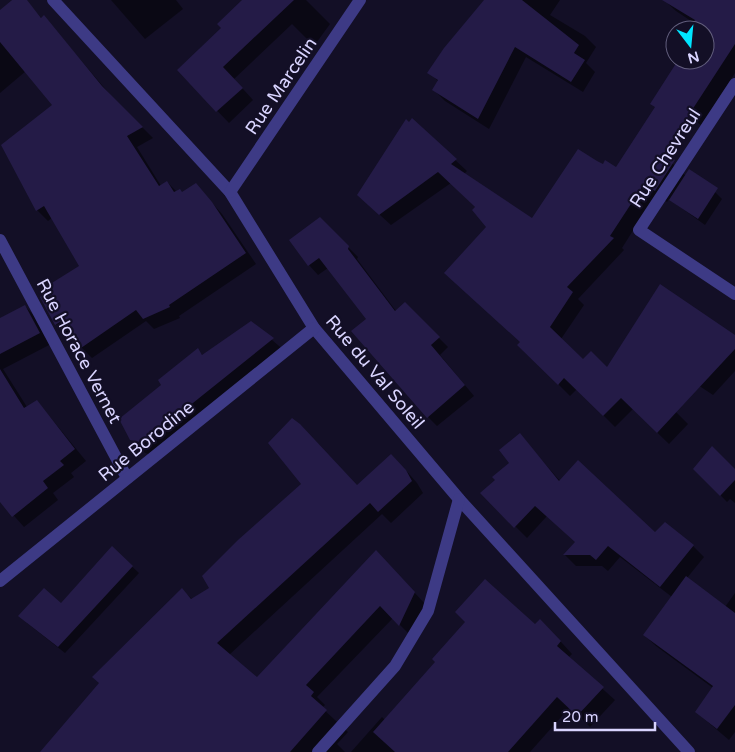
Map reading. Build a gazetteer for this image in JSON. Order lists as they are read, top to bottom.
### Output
{
  "streets": {
    "street": [
      "Rue Marcelin",
      "Rue Chevreul",
      "Rue Horace Vernet",
      "Rue du Val Soleil",
      "Rue Borodine"
    ]
  },
  "crossings": [
    ["Rue Marcelin", "Rue du Val Soleil"],
    ["Rue Horace Vernet", "Rue Borodine"],
    ["Rue du Val Soleil", "Rue Borodine"]
  ],
  "scale_bar": "20 m",
  "north": "bottom"
}
